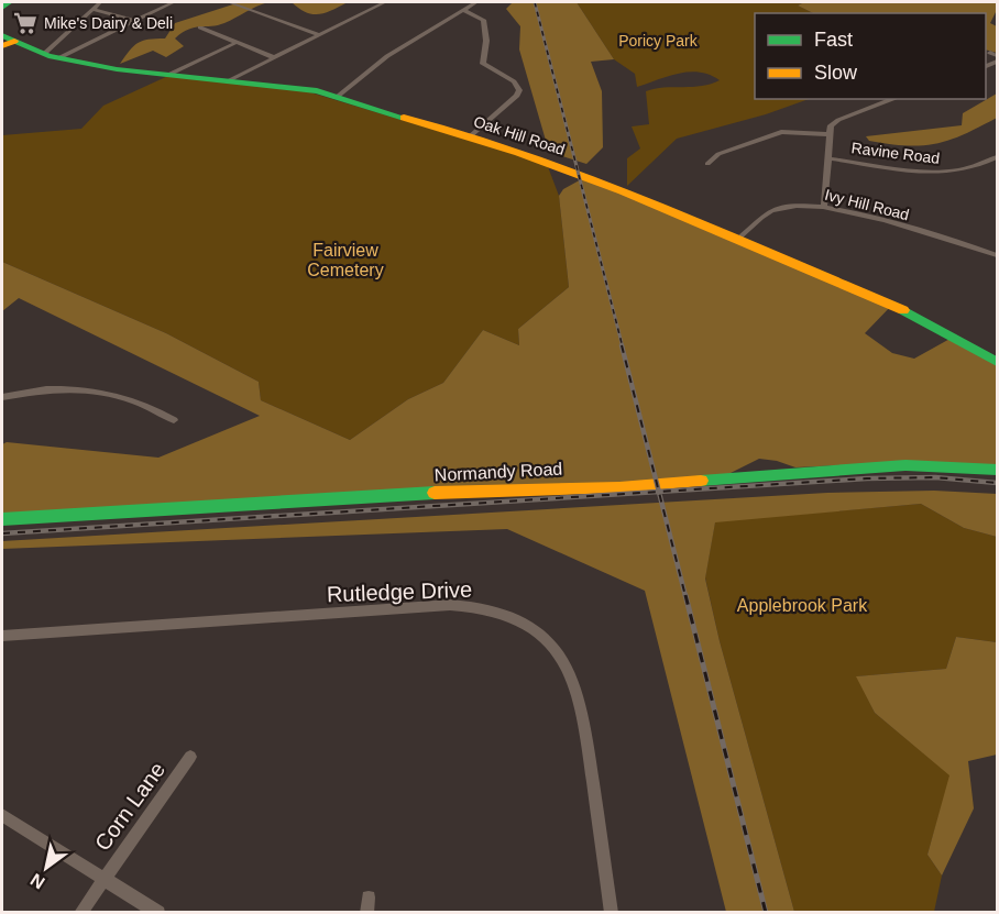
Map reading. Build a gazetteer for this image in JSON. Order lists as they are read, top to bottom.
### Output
{
  "streets": {
    "main road": ["Oak Hill Road", "Normandy Road"],
    "street": [
      "Ravine Road",
      "Ivy Hill Road",
      "Rutledge Drive",
      "Corn Lane"
    ]
  },
  "crossings": [
    ["Oak Hill Road", "Ivy Hill Road"]
  ],
  "parks": ["Poricy Park", "Fairview Cemetery", "Applebrook Park"],
  "places": {
    "supermarket": ["Mike's Dairy & Deli"]
  },
  "legend": ["Fast", "Slow"],
  "north": "bottom left"
}
